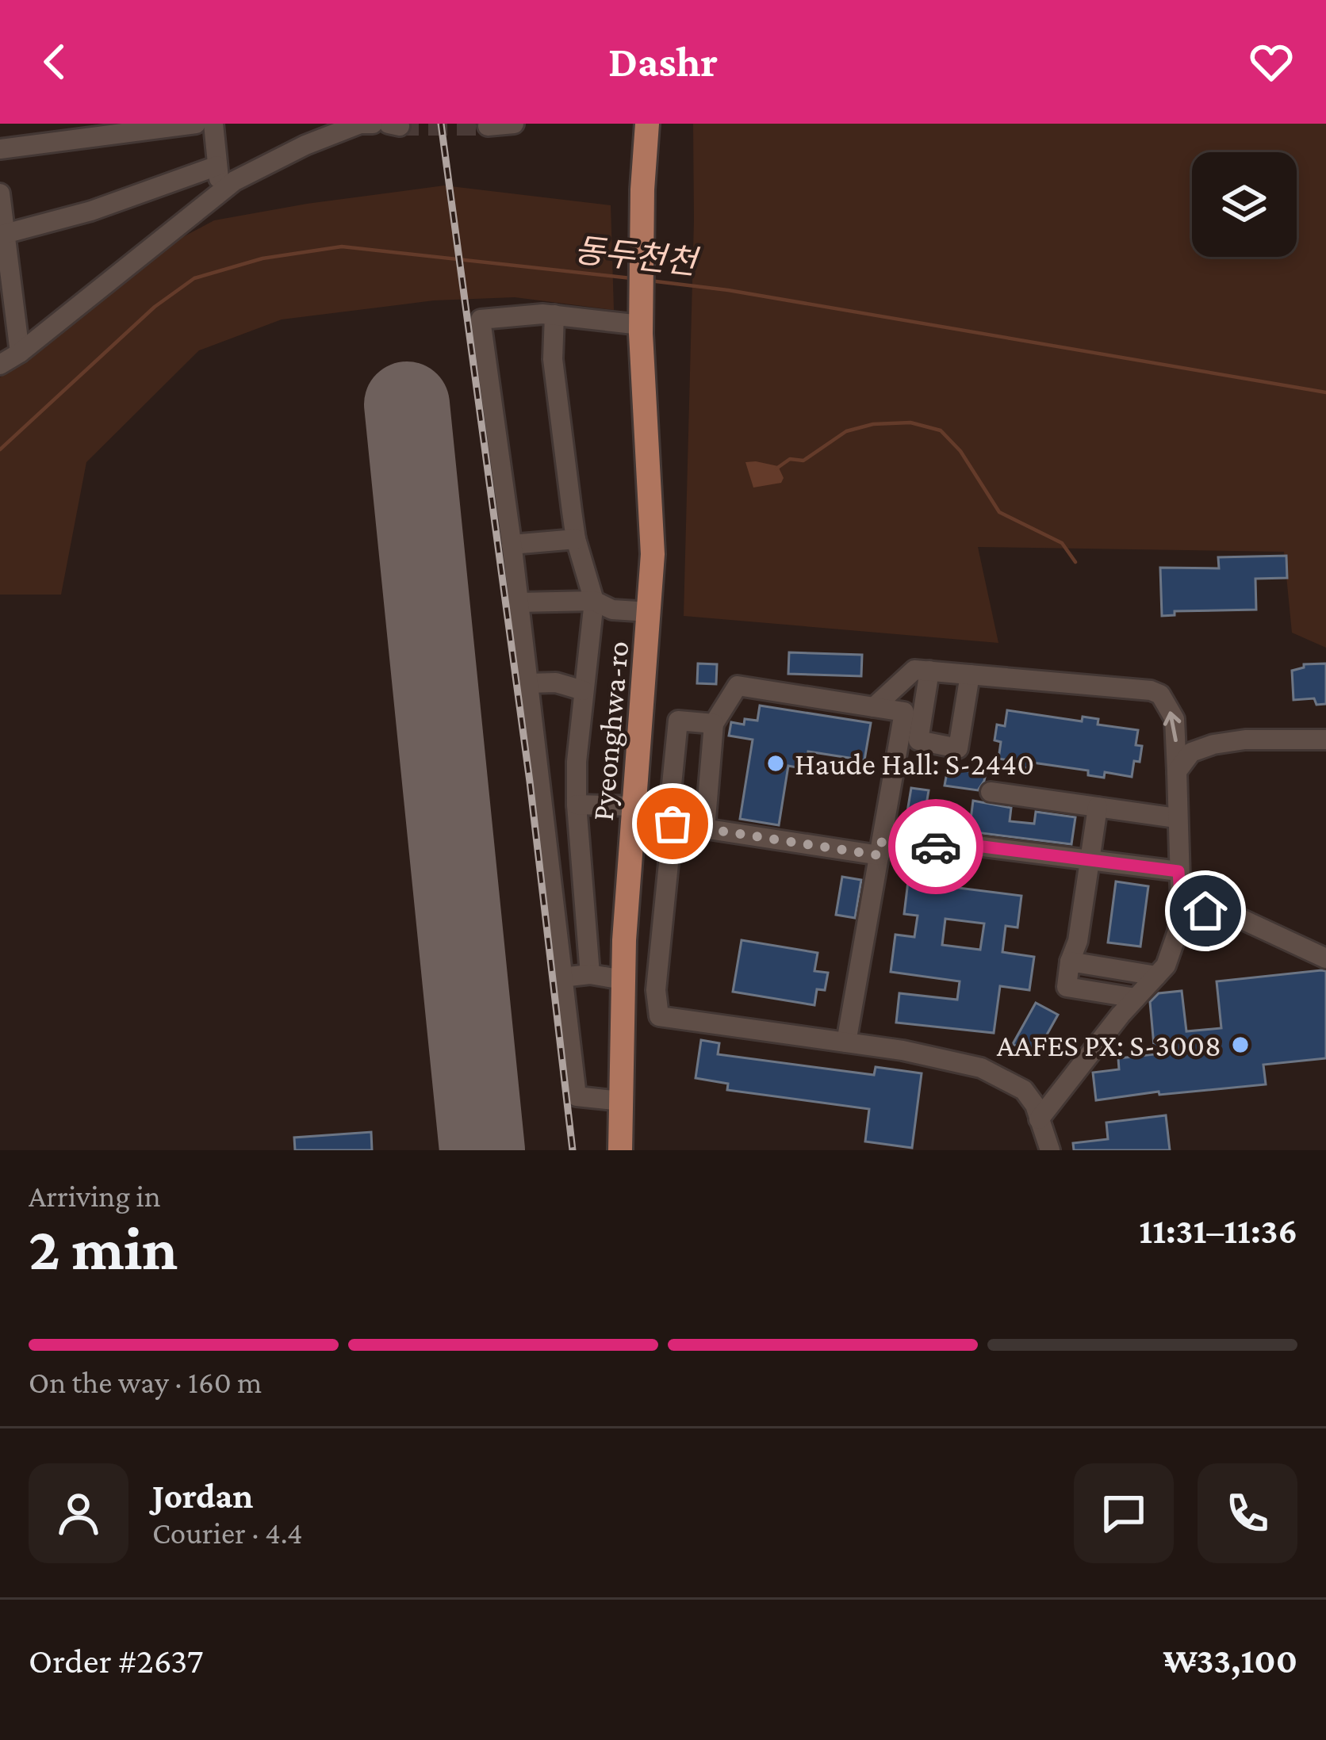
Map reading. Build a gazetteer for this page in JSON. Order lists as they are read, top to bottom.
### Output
{
  "streets": {
    "main road": ["Pyeonghwa-ro"]
  },
  "water": ["동두천천"],
  "places": ["Haude Hall: S-2440", "AAFES PX: S-3008"],
  "page": {
    "header": "Dashr",
    "heading": ["2 min", "Arriving in", "11:31–11:36"],
    "panel": [
      "Jordan",
      "Courier · 4.4",
      "Order #2637",
      "₩33,100"
    ],
    "bar": "On the way · 160 m"
  }
}
